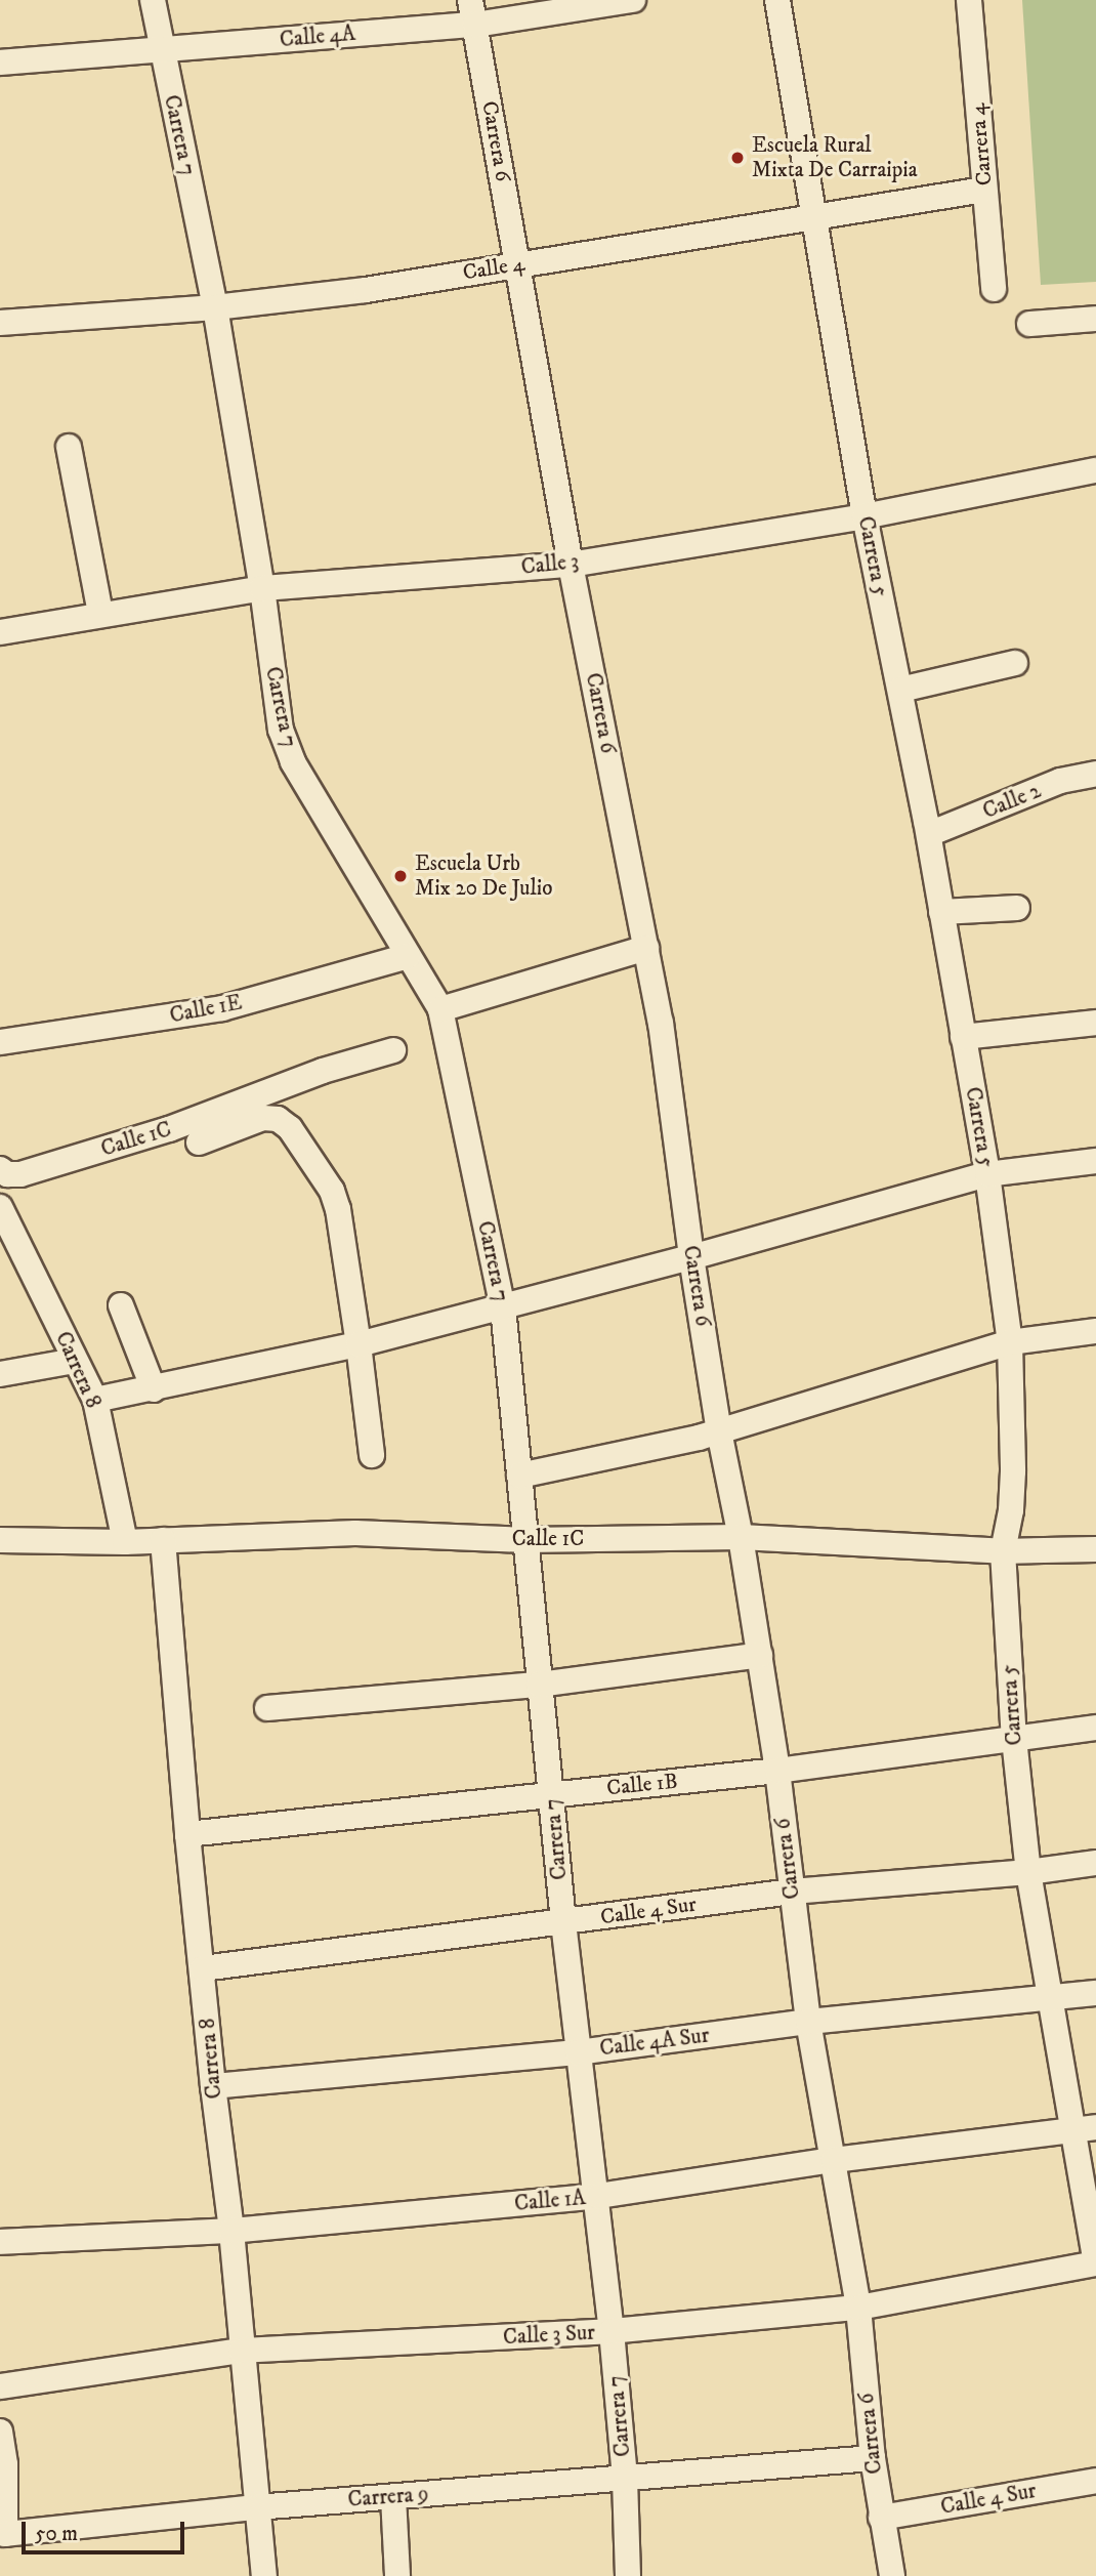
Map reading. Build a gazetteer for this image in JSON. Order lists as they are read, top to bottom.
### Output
{
  "streets": {
    "street": [
      "Calle 4A",
      "Carrera 7",
      "Carrera 6",
      "Carrera 4",
      "Calle 4",
      "Carrera 5",
      "Calle 3",
      "Calle 2",
      "Calle 1E",
      "Calle 1C",
      "Carrera 8",
      "Calle 1B",
      "Calle 4 Sur",
      "Calle 4A Sur",
      "Calle 1A",
      "Calle 3 Sur",
      "Carrera 9"
    ]
  },
  "crossings": [
    ["Calle 4A", "Carrera 7"],
    ["Calle 4A", "Carrera 6"],
    ["Carrera 7", "Calle 4"],
    ["Carrera 7", "Calle 3"],
    ["Carrera 7", "Calle 1E"],
    ["Carrera 7", "Calle 1C"],
    ["Carrera 7", "Calle 1B"],
    ["Carrera 7", "Calle 4 Sur"],
    ["Carrera 7", "Calle 4A Sur"],
    ["Carrera 7", "Calle 1A"],
    ["Carrera 7", "Calle 3 Sur"],
    ["Carrera 7", "Carrera 9"],
    ["Carrera 6", "Calle 4"],
    ["Carrera 6", "Calle 3"],
    ["Carrera 6", "Calle 1C"],
    ["Carrera 6", "Calle 1B"],
    ["Carrera 6", "Calle 4 Sur"],
    ["Carrera 6", "Calle 4A Sur"],
    ["Carrera 6", "Calle 1A"],
    ["Carrera 6", "Calle 3 Sur"],
    ["Carrera 6", "Carrera 9"],
    ["Carrera 4", "Calle 4"],
    ["Calle 4", "Carrera 5"],
    ["Carrera 5", "Calle 3"],
    ["Carrera 5", "Calle 2"],
    ["Carrera 5", "Calle 1C"],
    ["Carrera 5", "Calle 1B"],
    ["Carrera 5", "Calle 4 Sur"],
    ["Carrera 5", "Calle 4A Sur"],
    ["Carrera 5", "Calle 1A"],
    ["Carrera 5", "Calle 3 Sur"],
    ["Calle 1C", "Carrera 8"],
    ["Carrera 8", "Calle 1B"],
    ["Carrera 8", "Calle 4 Sur"],
    ["Carrera 8", "Calle 4A Sur"],
    ["Carrera 8", "Calle 1A"],
    ["Carrera 8", "Calle 3 Sur"],
    ["Carrera 8", "Carrera 9"]
  ],
  "places": ["Escuela Rural Mixta De Carraipia", "Escuela Urb Mix 20 De Julio"],
  "scale_bar": "50 m"
}
